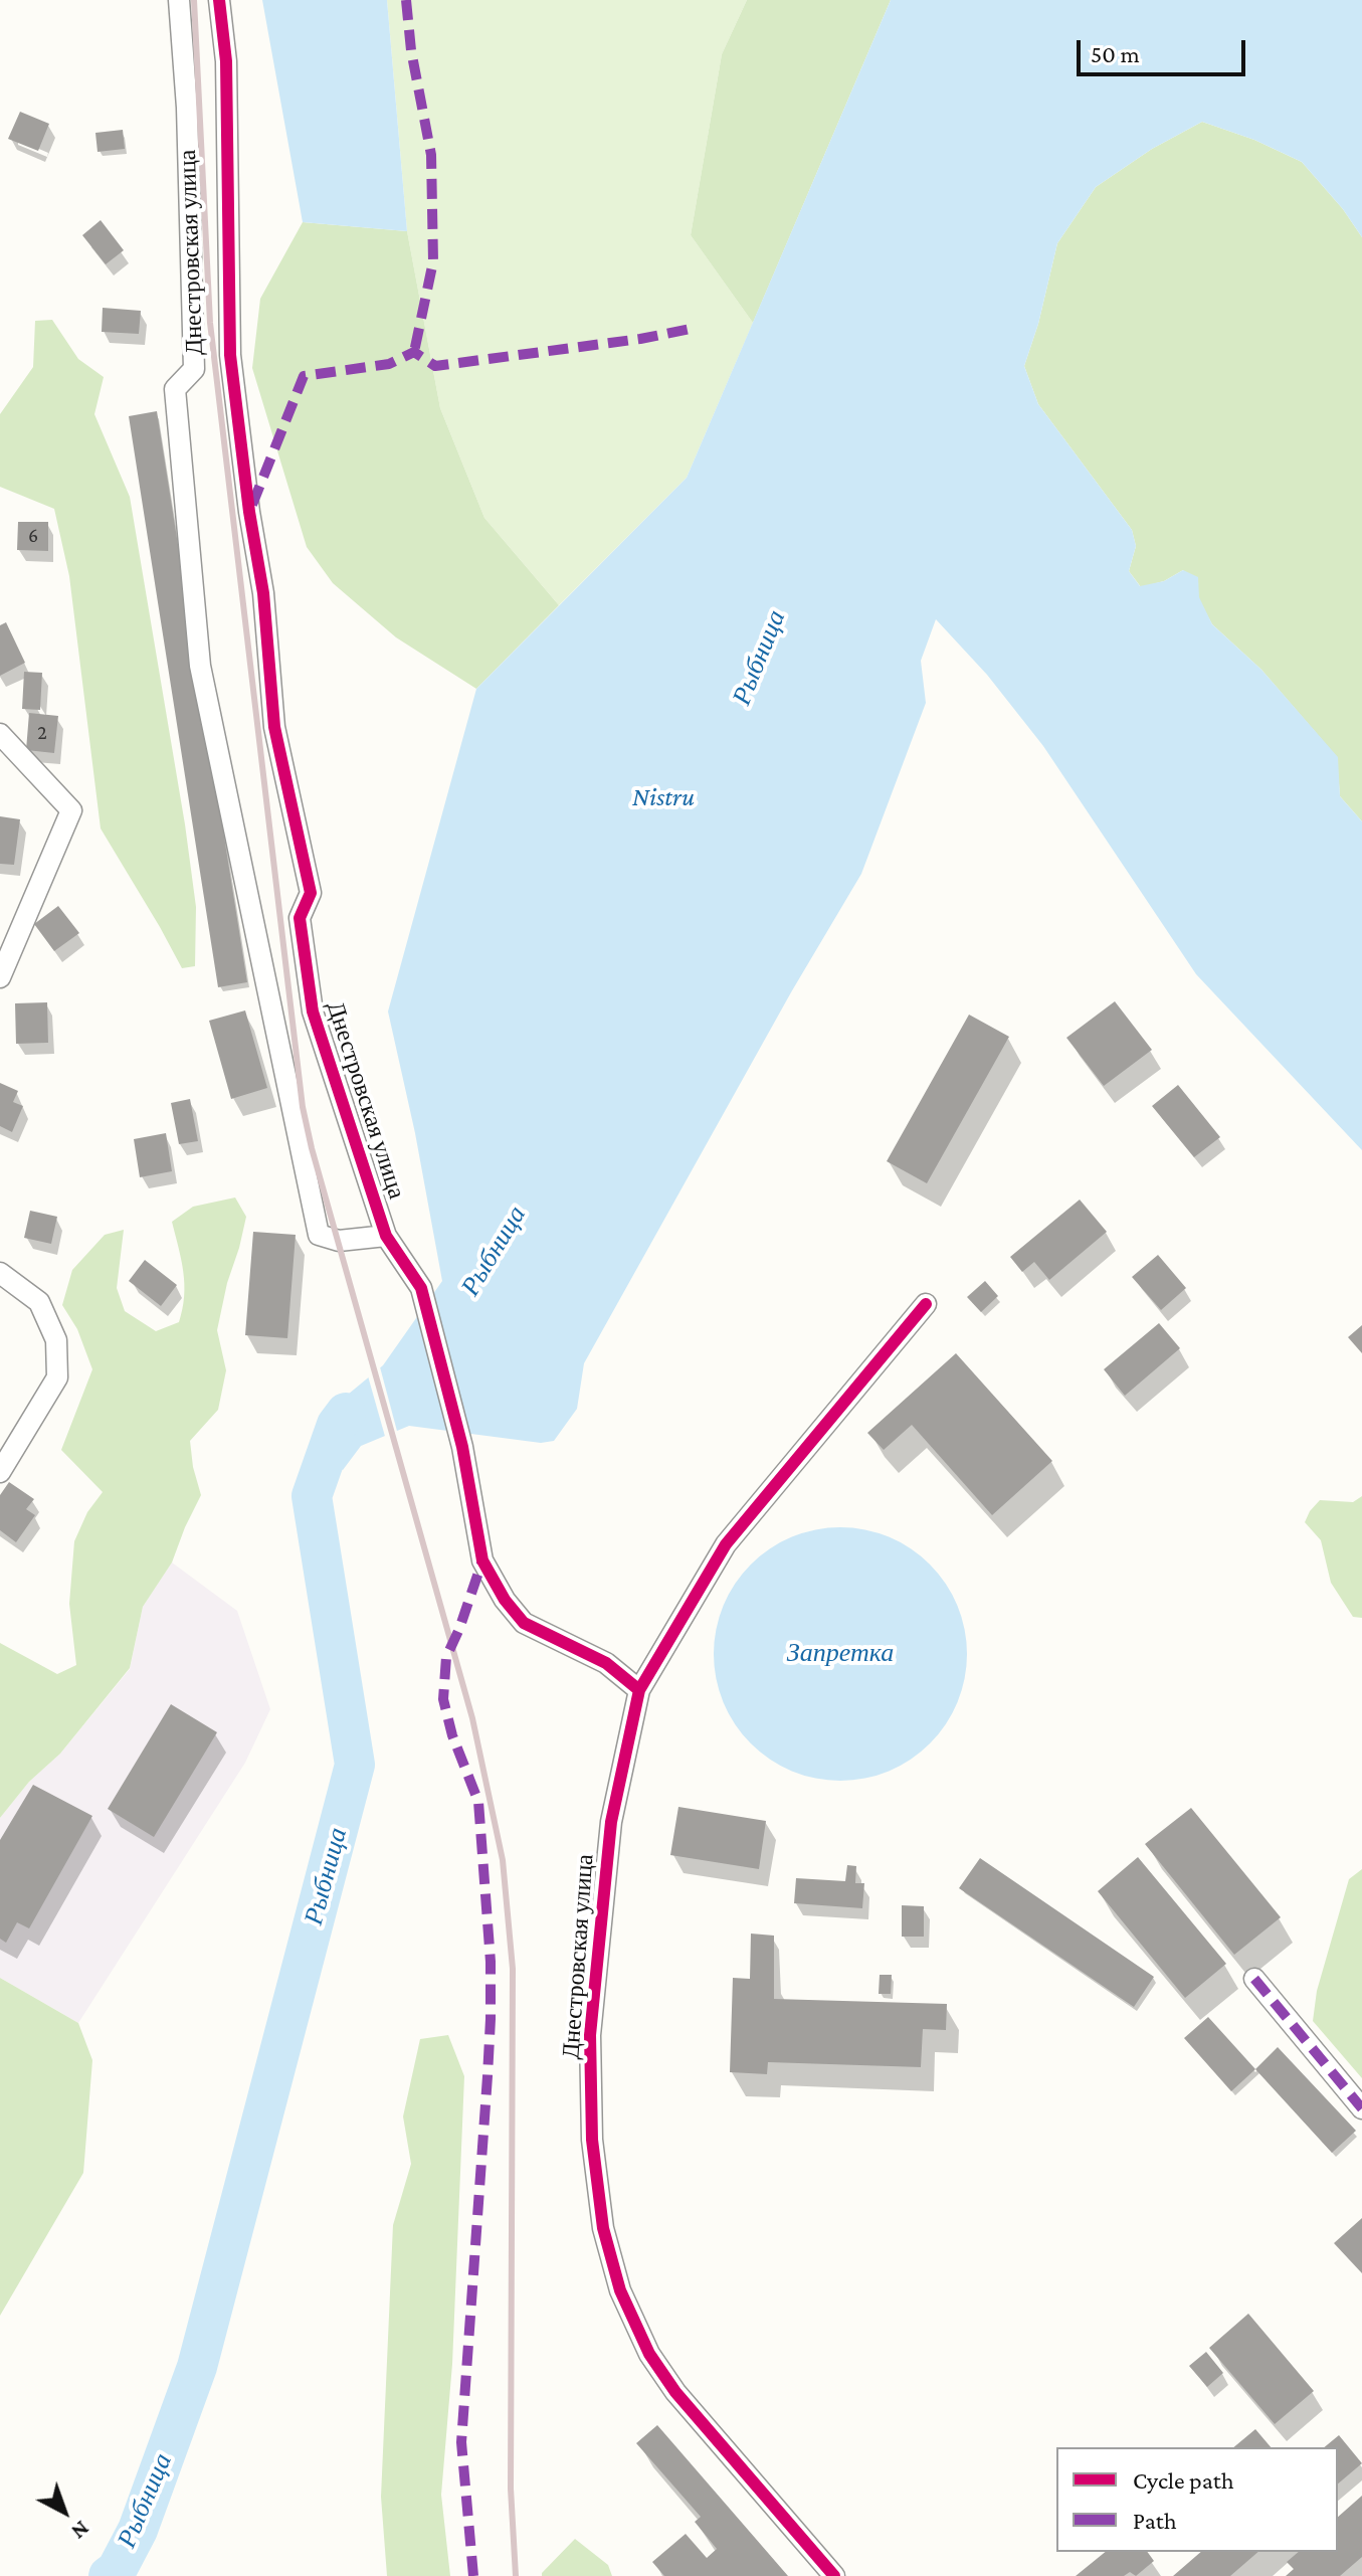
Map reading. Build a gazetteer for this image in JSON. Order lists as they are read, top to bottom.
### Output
{
  "streets": {
    "street": ["Днестровская улица"]
  },
  "water": ["Рыбница", "Nistru", "Запретка"],
  "house_numbers": ["6", "2"],
  "legend": ["Cycle path", "Path"],
  "scale_bar": "50 m",
  "north": "bottom right"
}
